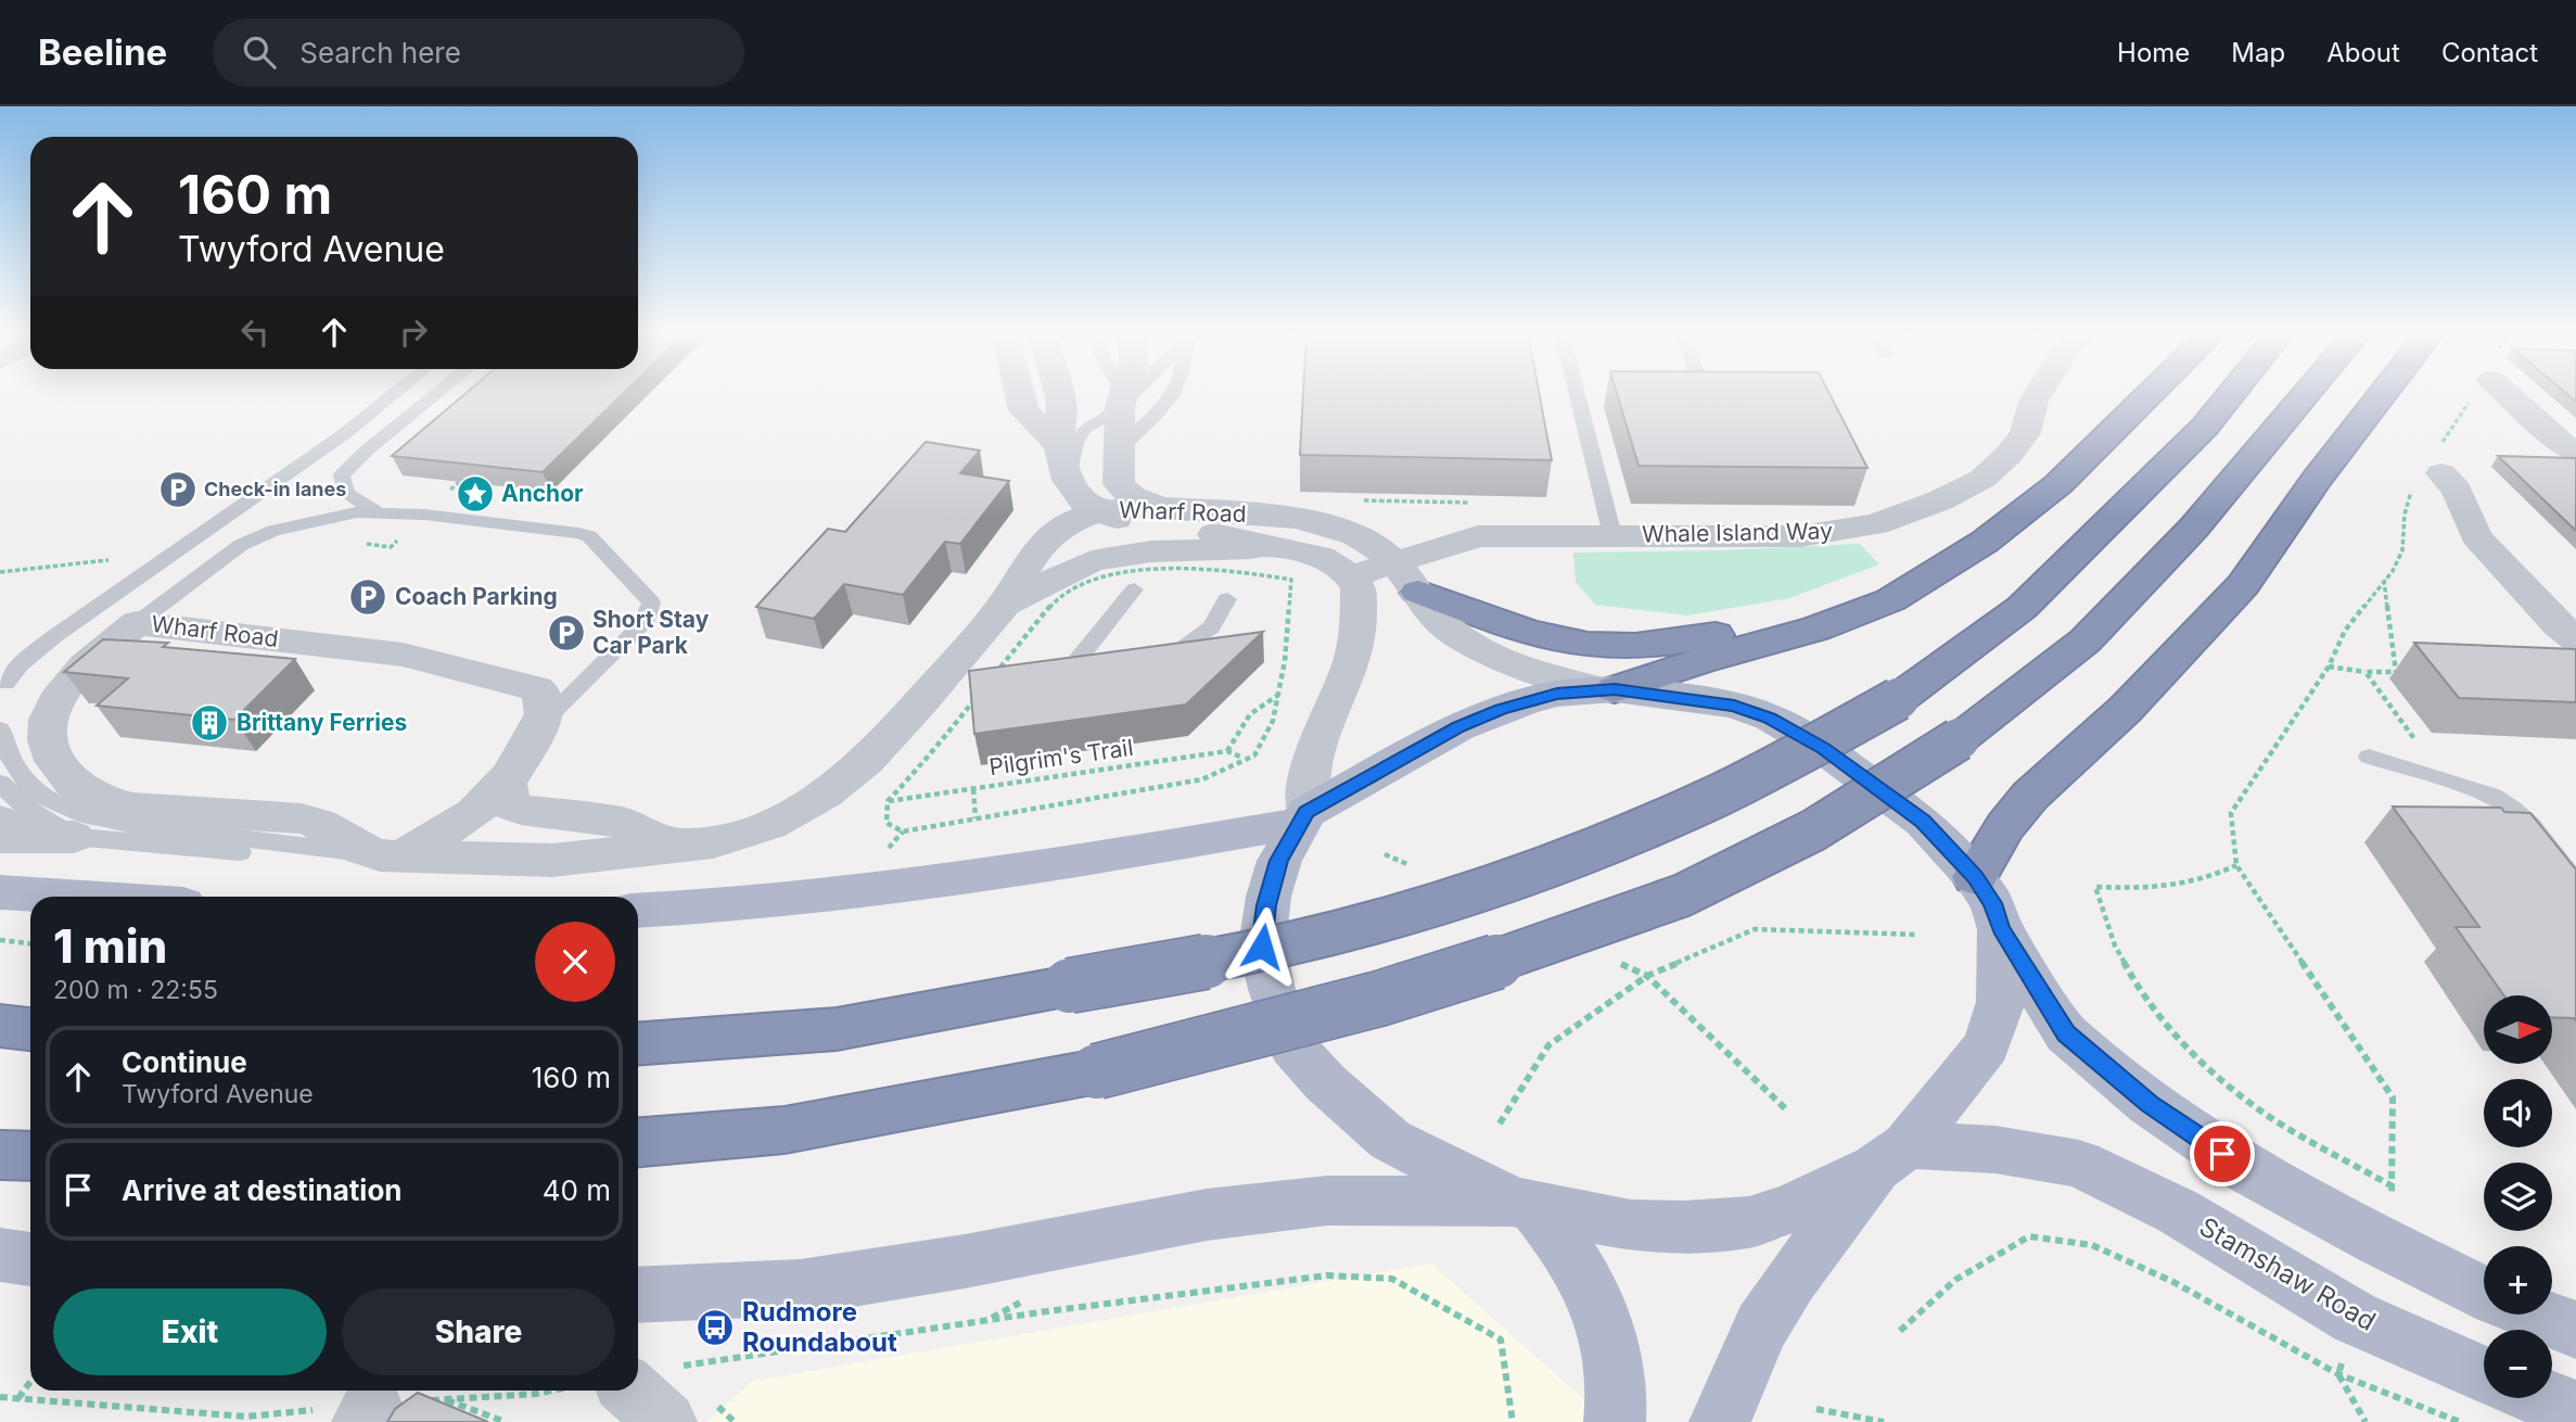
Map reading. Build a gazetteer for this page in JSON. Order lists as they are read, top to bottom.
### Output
{
  "streets": {
    "main road": ["Stamshaw Road"],
    "street": ["Wharf Road", "Whale Island Way"],
    "path": ["Pilgrim's Trail"]
  },
  "crossings": [
    ["Wharf Road", "Whale Island Way"]
  ],
  "places": {
    "parking": ["Check-in lanes", "Coach Parking", "Short Stay Car Park"],
    "place": ["Anchor"],
    "building": ["Brittany Ferries"],
    "bus stop": ["Rudmore Roundabout"]
  },
  "north": "right",
  "page": {
    "header": "Beeline",
    "search": "Search here",
    "nav": [
      "Home",
      "Map",
      "About",
      "Contact"
    ],
    "turn": ["160 m", "Twyford Avenue"],
    "heading": ["1 min", "200 m · 22:55"],
    "map_buttons": ["+", "−"],
    "list": [
      {
        "name": "Continue",
        "note": "Twyford Avenue",
        "value": "160 m"
      },
      {
        "name": "Arrive at destination",
        "value": "40 m"
      }
    ],
    "buttons": ["Exit", "Share"]
  }
}
